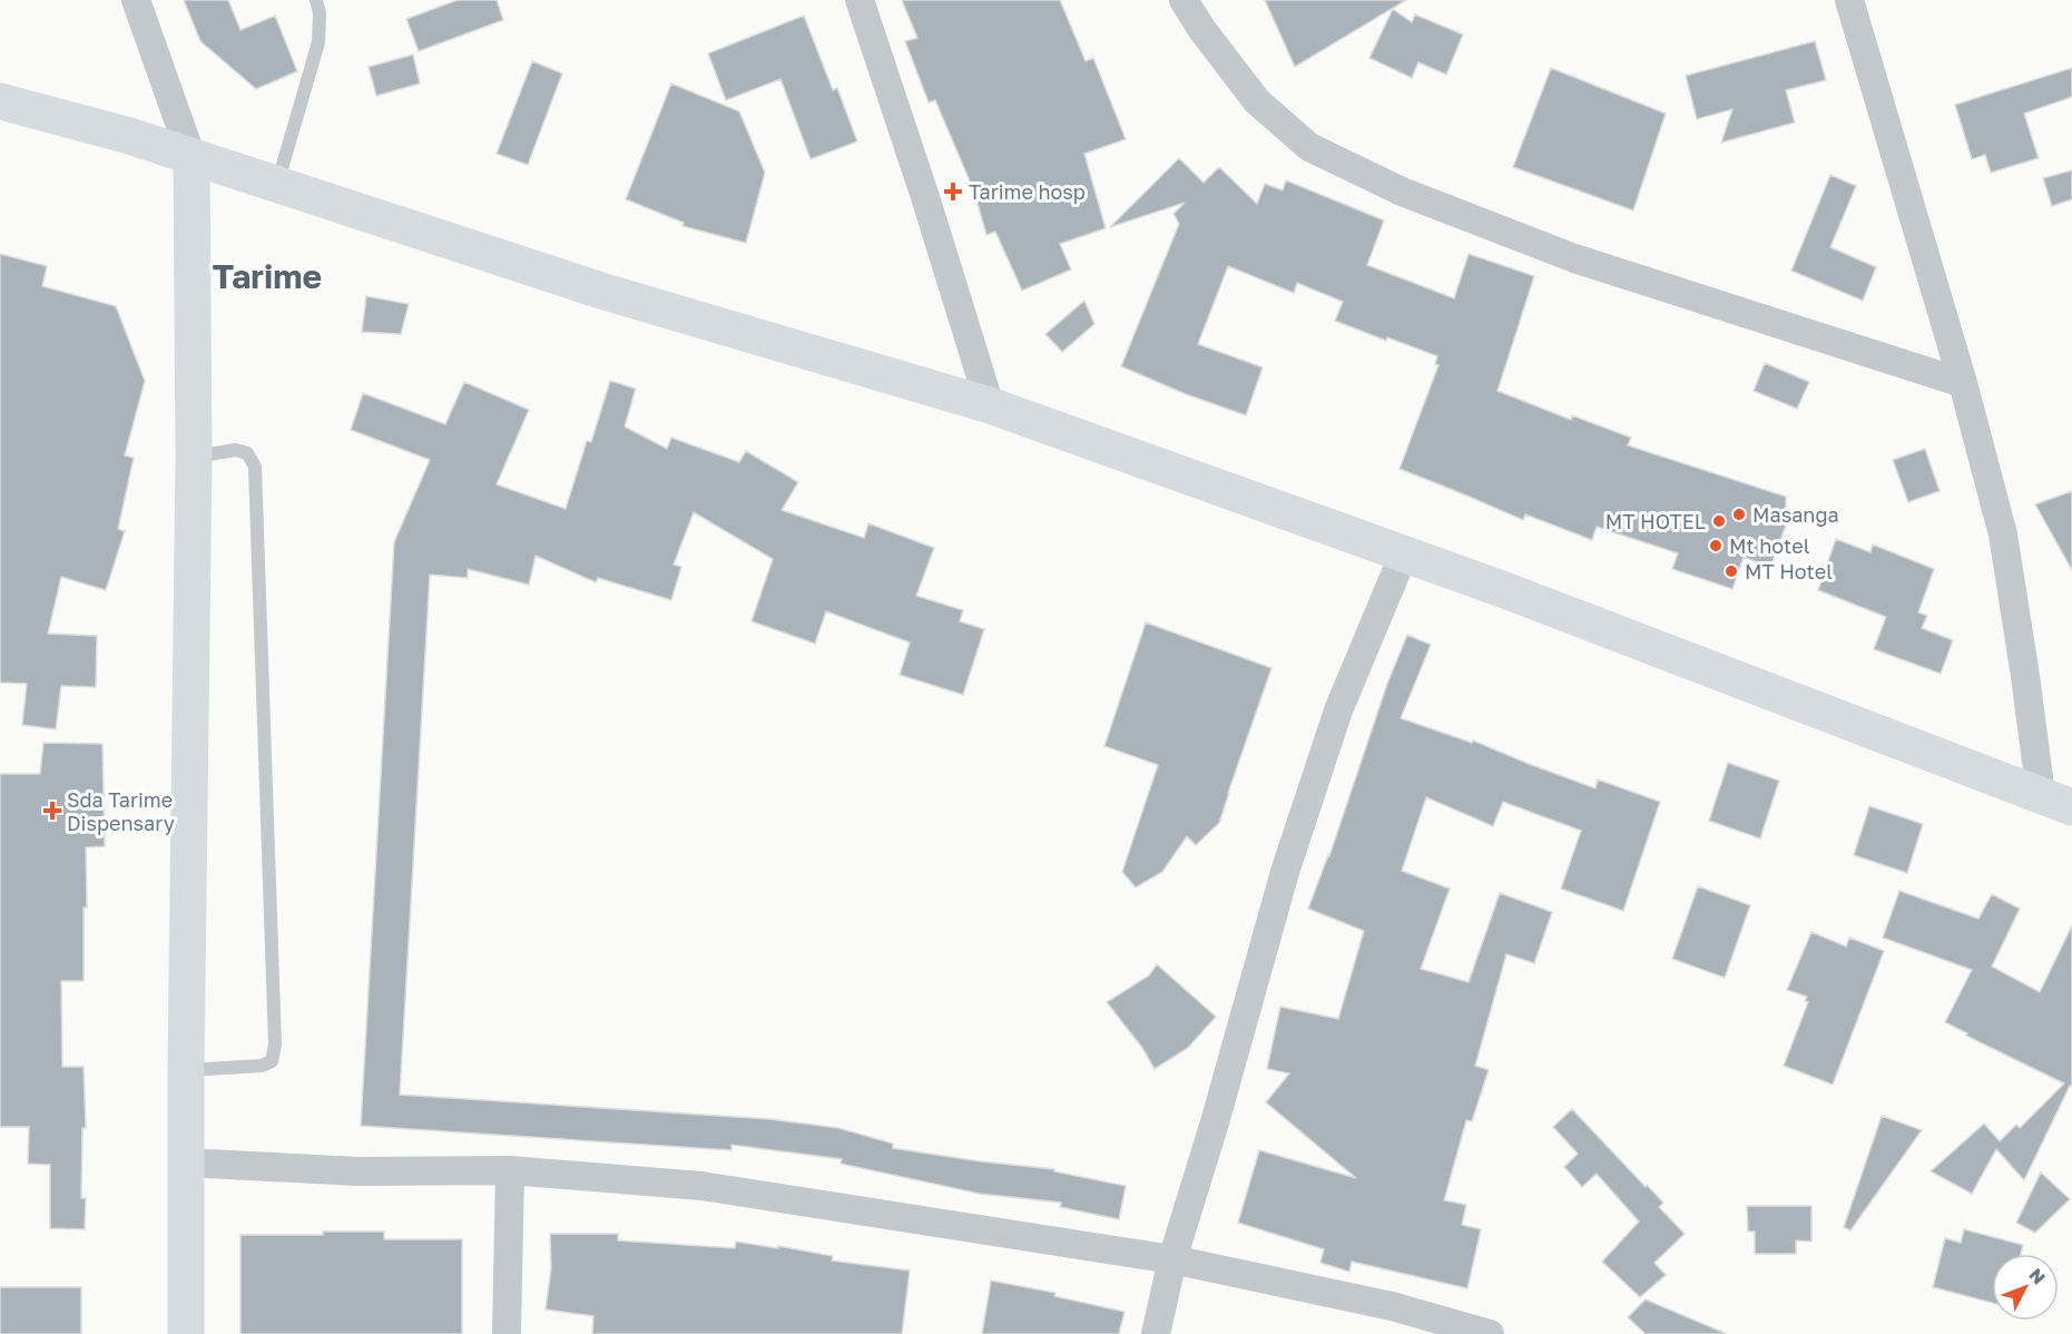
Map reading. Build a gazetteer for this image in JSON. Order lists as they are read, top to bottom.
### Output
{
  "districts": ["Tarime"],
  "places": {
    "health": ["Tarime hosp", "Sda Tarime Dispensary"],
    "other": [
      "Masanga",
      "MT HOTEL",
      "Mt hotel",
      "MT Hotel"
    ]
  },
  "north": "top right"
}
